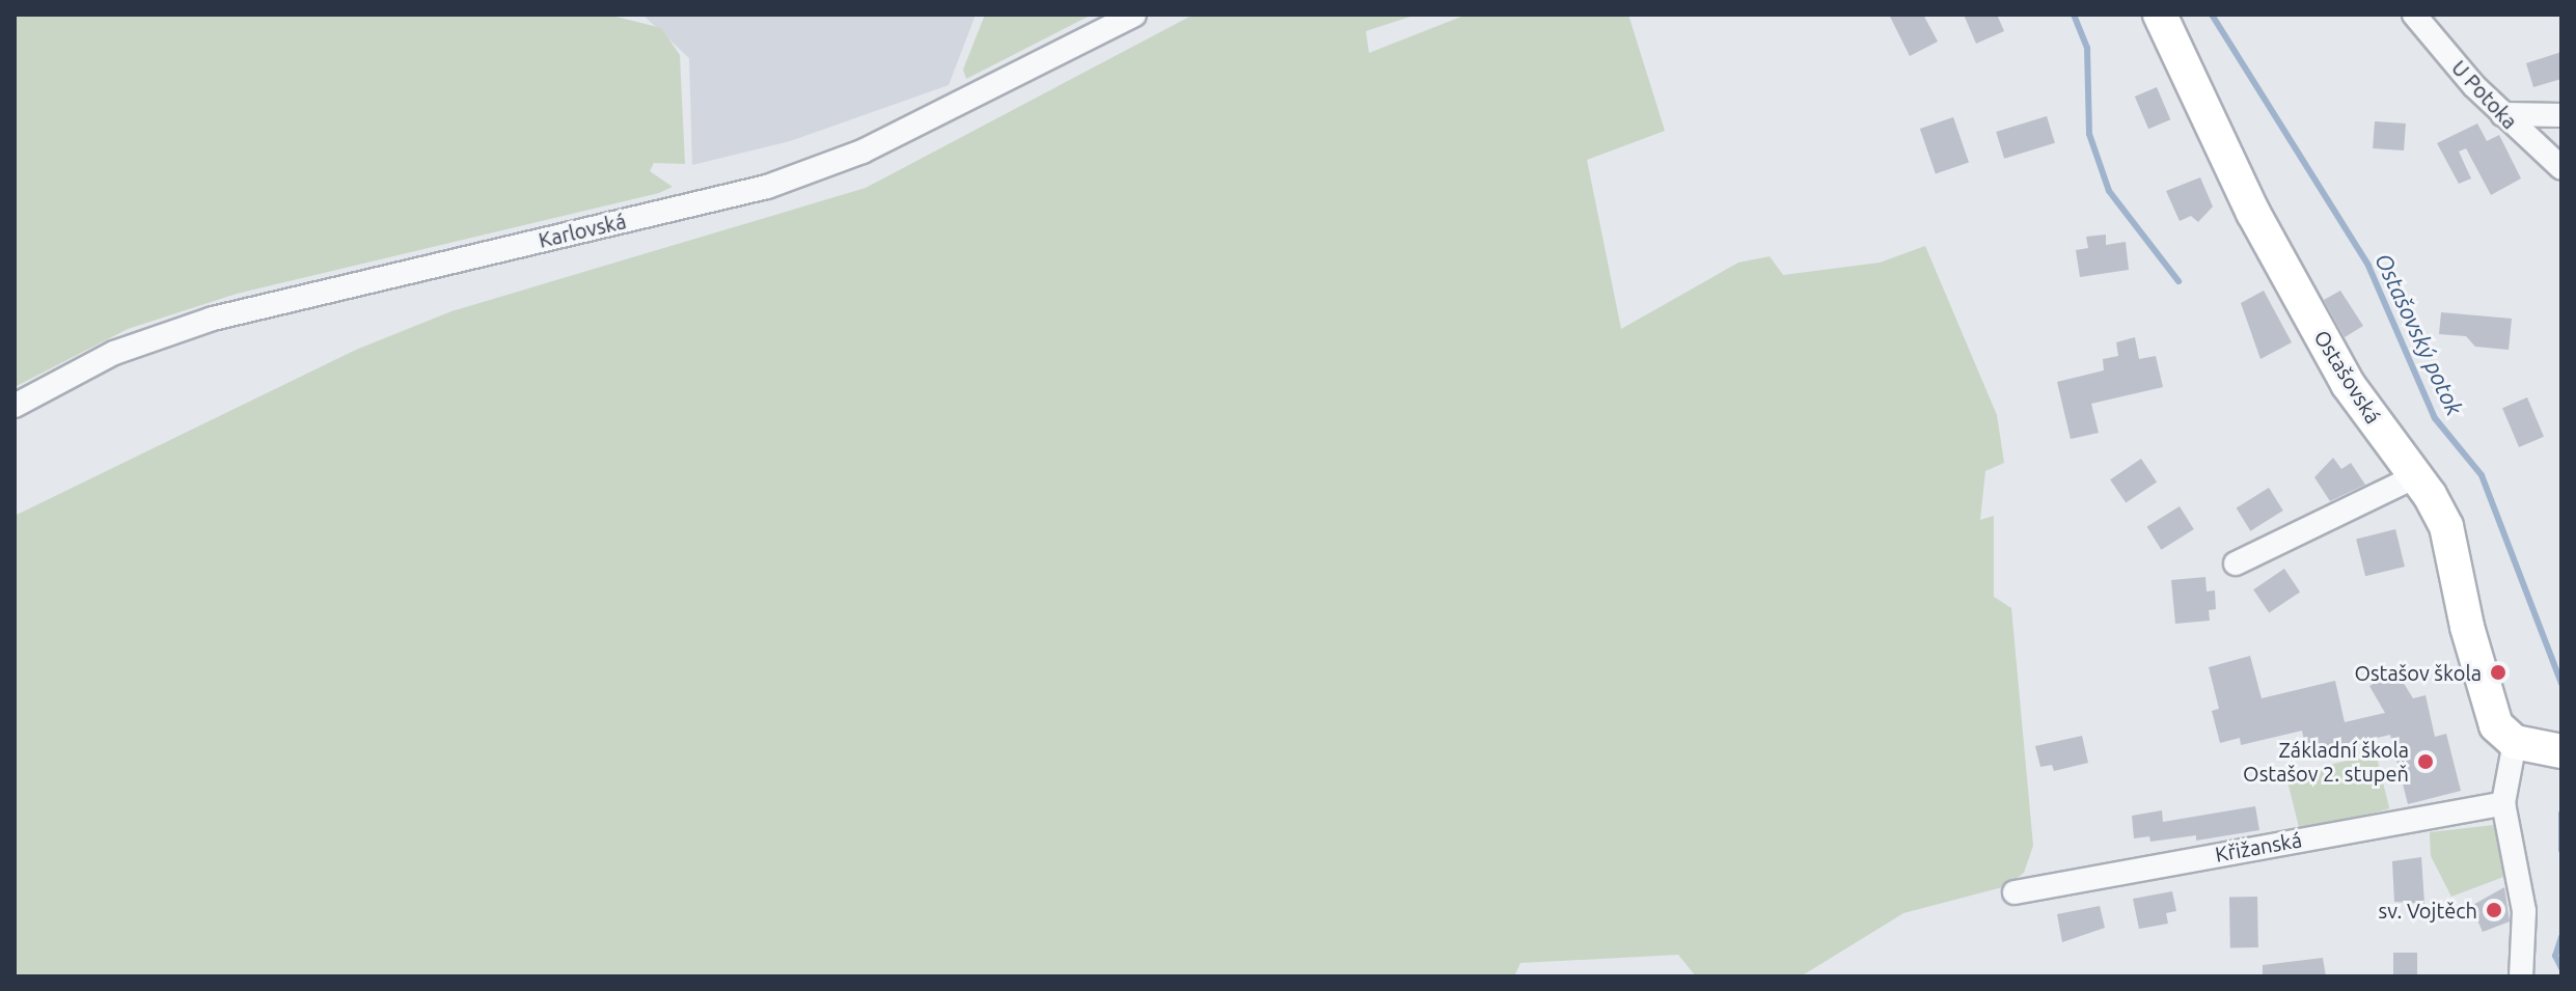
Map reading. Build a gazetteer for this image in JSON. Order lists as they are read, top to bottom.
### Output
{
  "streets": {
    "street": [
      "U Potoka",
      "Karlovská",
      "Ostašovská",
      "Křižanská"
    ]
  },
  "water": ["Ostašovský potok"],
  "places": ["Ostašov škola", "Základní škola Ostašov 2. stupeň", "sv. Vojtěch"]
}
